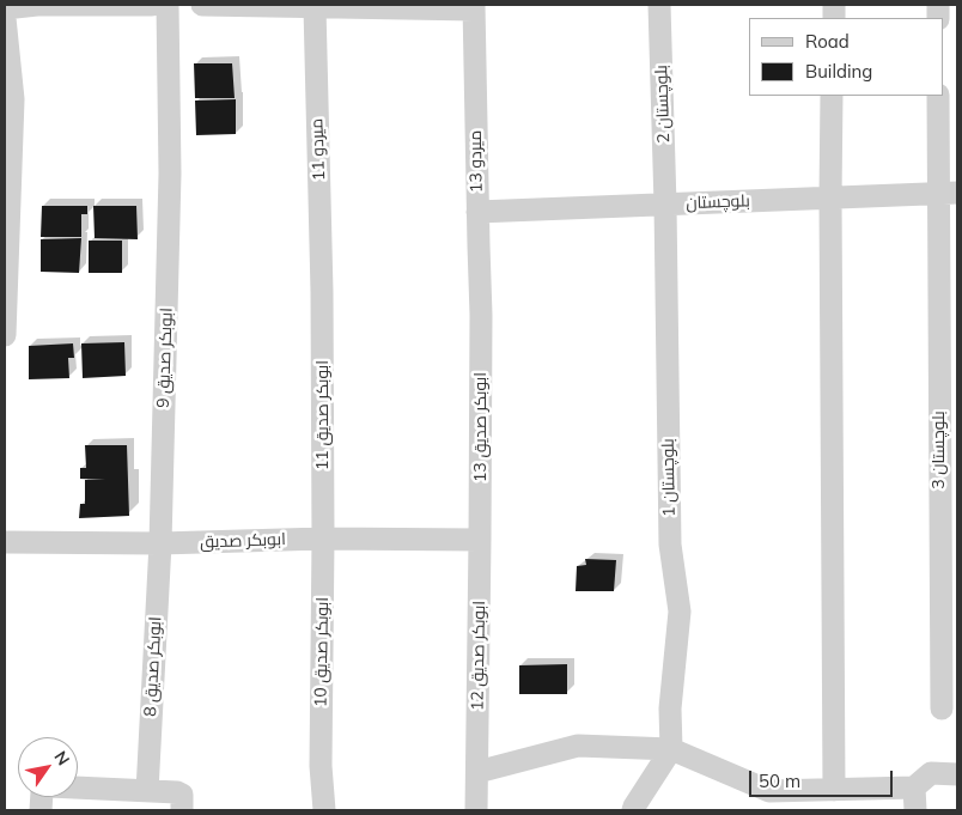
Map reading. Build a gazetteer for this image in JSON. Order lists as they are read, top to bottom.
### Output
{
  "streets": {
    "street": [
      "بلوچستان 2",
      "میردو 11",
      "میردو 13",
      "بلوچستان",
      "ابوبکر صدیق 9",
      "ابوبکر صدیق 11",
      "ابوبکر صدیق 13",
      "بلوچستان 3",
      "بلوچستان 1",
      "ابوبکر صدیق",
      "ابوبکر صدیق 10",
      "ابوبکر صدیق 12",
      "ابوبکر صدیق 8"
    ]
  },
  "crossings": [
    ["بلوچستان 2", "بلوچستان"],
    ["بلوچستان 2", "بلوچستان 1"],
    ["میردو 11", "ابوبکر صدیق 11"],
    ["میردو 13", "بلوچستان"],
    ["میردو 13", "ابوبکر صدیق 13"],
    ["بلوچستان", "بلوچستان 3"],
    ["بلوچستان", "بلوچستان 1"],
    ["ابوبکر صدیق 9", "ابوبکر صدیق"],
    ["ابوبکر صدیق 9", "ابوبکر صدیق 8"],
    ["ابوبکر صدیق 11", "ابوبکر صدیق"],
    ["ابوبکر صدیق 11", "ابوبکر صدیق 10"],
    ["ابوبکر صدیق 13", "ابوبکر صدیق"],
    ["ابوبکر صدیق 13", "ابوبکر صدیق 12"],
    ["ابوبکر صدیق", "ابوبکر صدیق 10"],
    ["ابوبکر صدیق", "ابوبکر صدیق 12"],
    ["ابوبکر صدیق", "ابوبکر صدیق 8"]
  ],
  "legend": ["Road", "Building"],
  "scale_bar": "50 m",
  "north": "top right"
}
